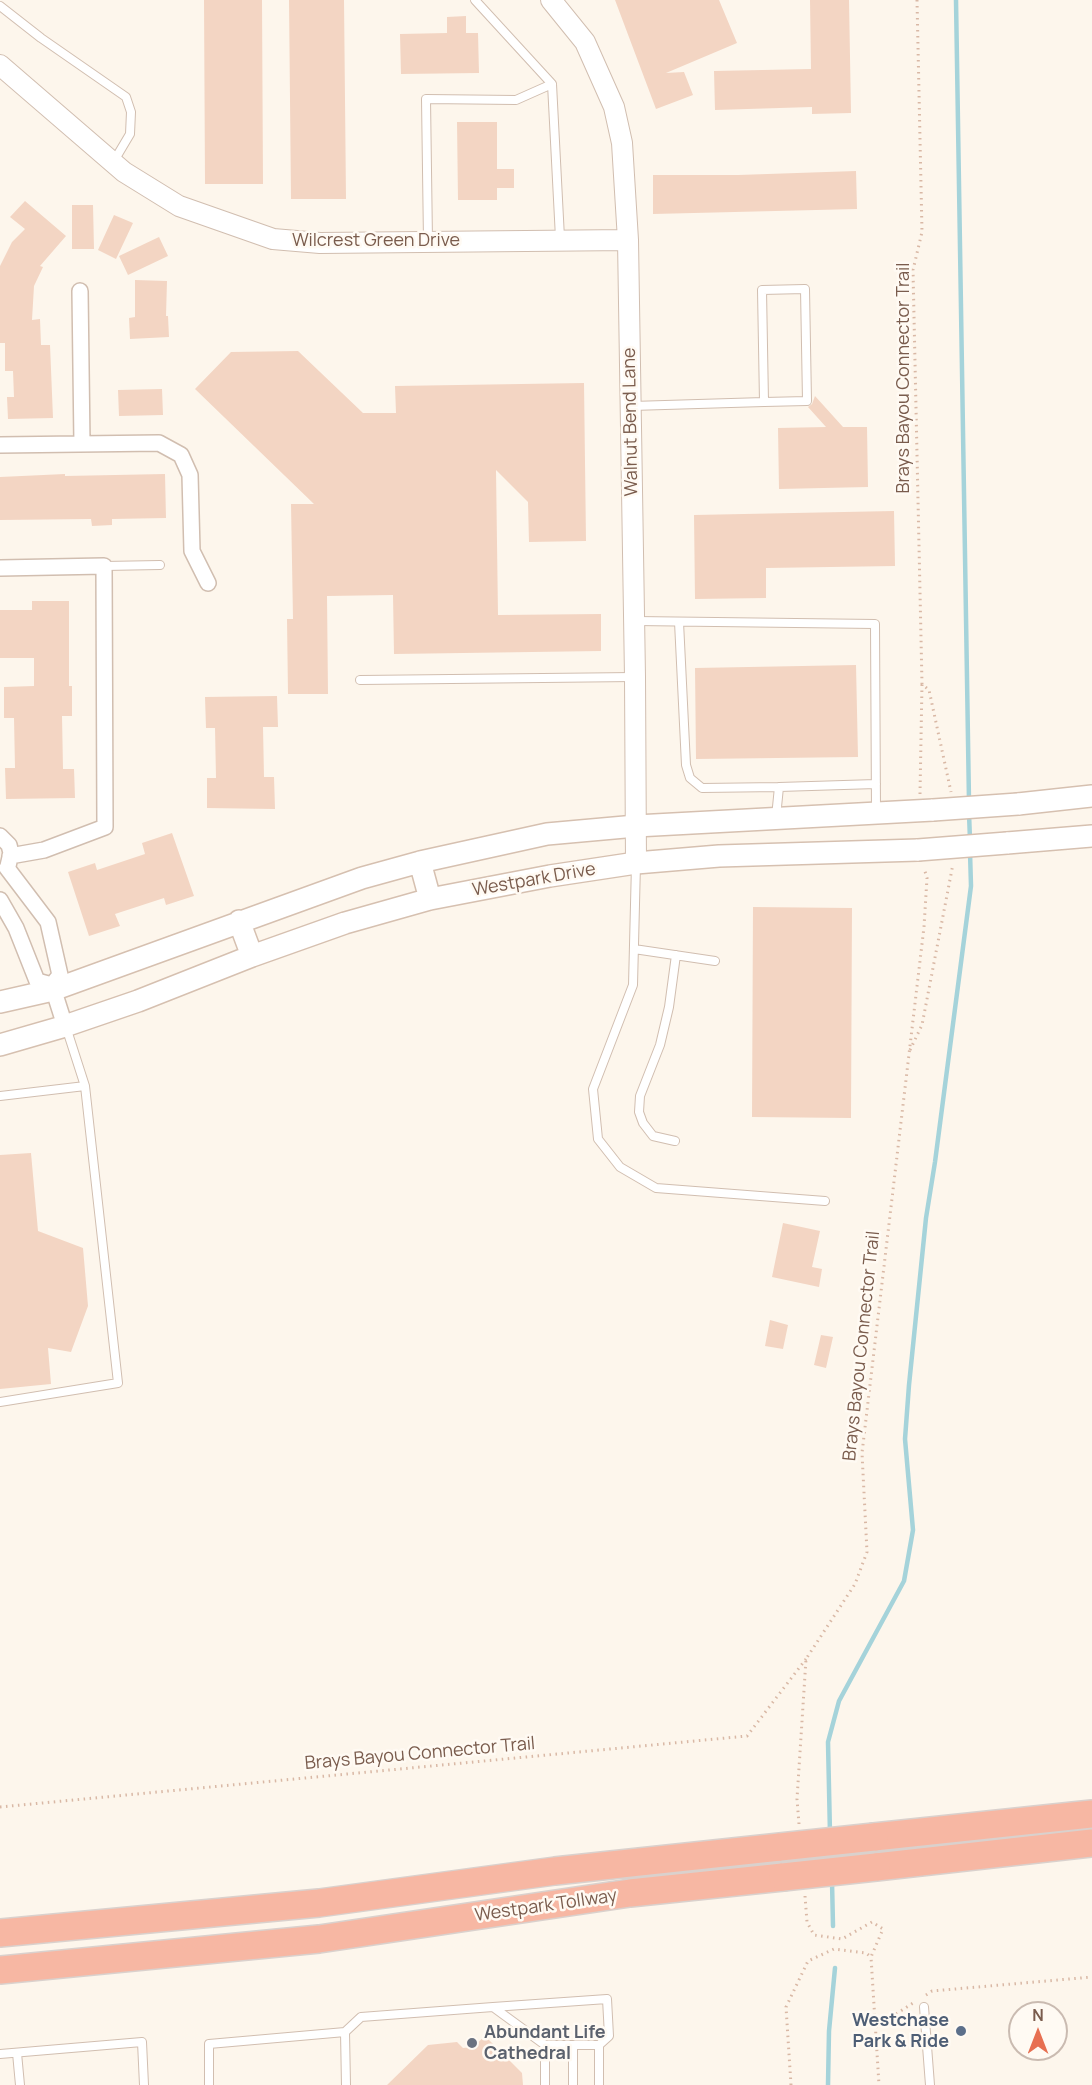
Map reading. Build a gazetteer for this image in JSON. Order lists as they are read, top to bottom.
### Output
{
  "streets": {
    "highway": ["Westpark Tollway"],
    "main road": ["Westpark Drive"],
    "street": ["Wilcrest Green Drive", "Walnut Bend Lane"],
    "path": ["Brays Bayou Connector Trail"]
  },
  "crossings": [
    ["Wilcrest Green Drive", "Walnut Bend Lane"],
    ["Brays Bayou Connector Trail", "Westpark Drive"],
    ["Brays Bayou Connector Trail", "Westpark Tollway"],
    ["Walnut Bend Lane", "Westpark Drive"]
  ],
  "places": ["Westchase Park & Ride", "Abundant Life Cathedral"],
  "north": "top"
}
